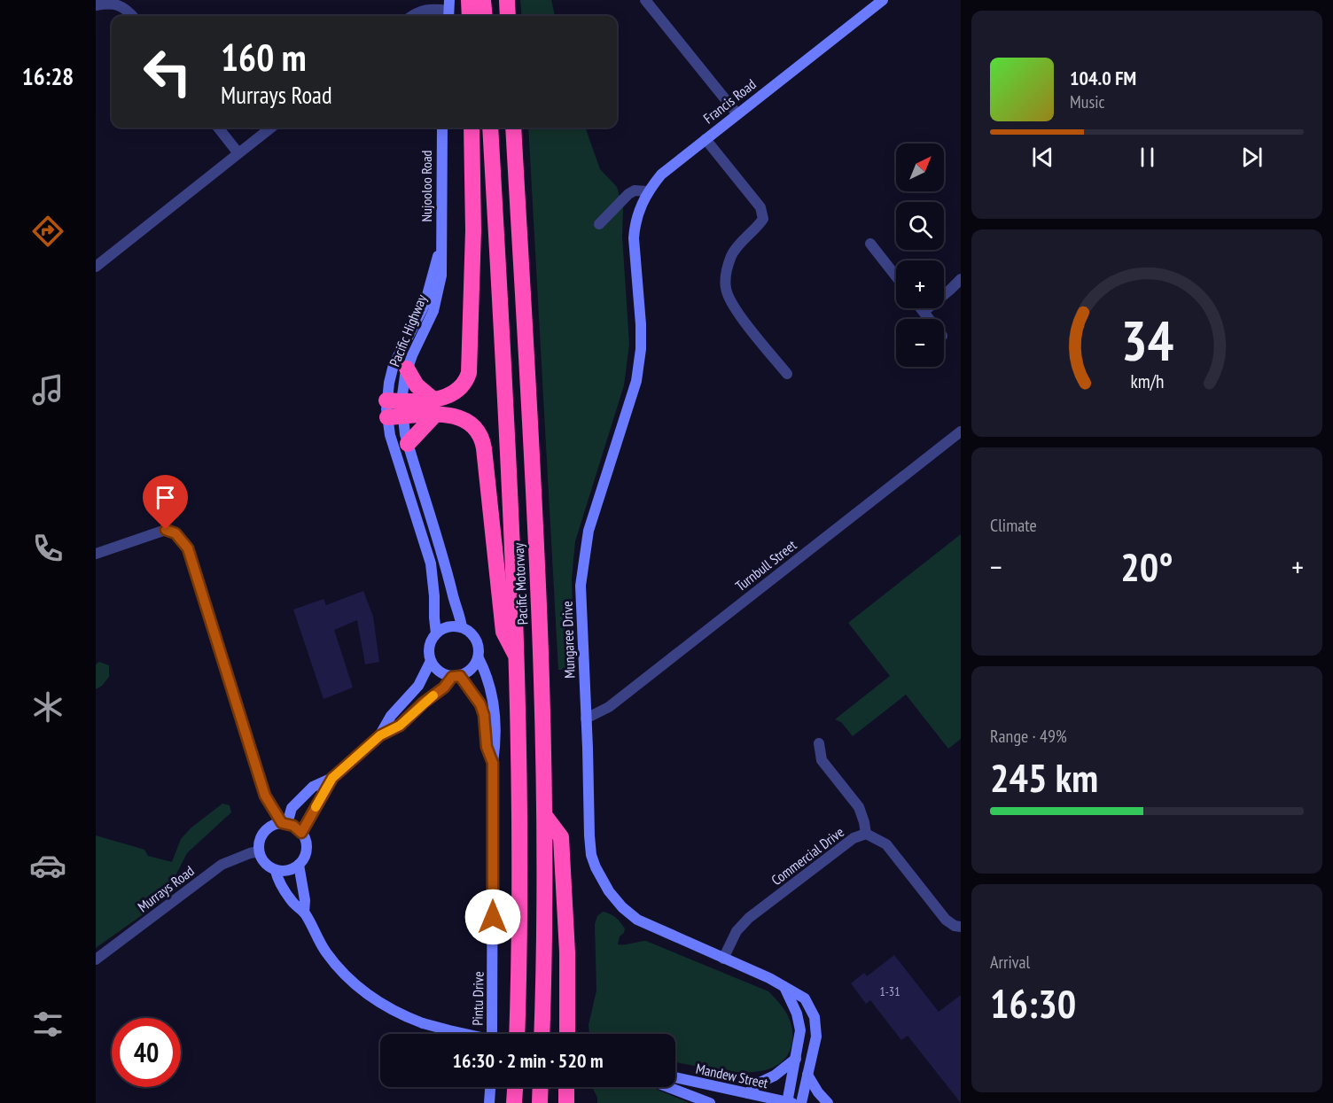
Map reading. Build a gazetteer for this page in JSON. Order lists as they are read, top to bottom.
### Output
{
  "streets": {
    "highway": ["Pacific Motorway"],
    "street": [
      "Francis Road",
      "Nujooloo Road",
      "Pacific Highway",
      "Turnbull Street",
      "Mungaree Drive",
      "Commercial Drive",
      "Murrays Road",
      "Pintu Drive",
      "Mandew Street"
    ]
  },
  "crossings": [
    ["Francis Road", "Mungaree Drive"],
    ["Nujooloo Road", "Pacific Highway"],
    ["Pacific Highway", "Pintu Drive"],
    ["Turnbull Street", "Mungaree Drive"],
    ["Mungaree Drive", "Commercial Drive"]
  ],
  "house_numbers": ["1-31"],
  "north": "top right",
  "page": {
    "tabs": "16:28",
    "turn": ["160 m", "Murrays Road"],
    "song": ["104.0 FM", "Music"],
    "map_buttons": ["+", "−"],
    "tile": [
      "Climate",
      ["Range · 49%", "245 km"],
      ["Arrival", "16:30"]
    ],
    "heat": ["−", "20°", "+"],
    "limit": "40",
    "trip": "16:30 · 2 min · 520 m",
    "gauge": ["34", "km/h"]
  }
}
